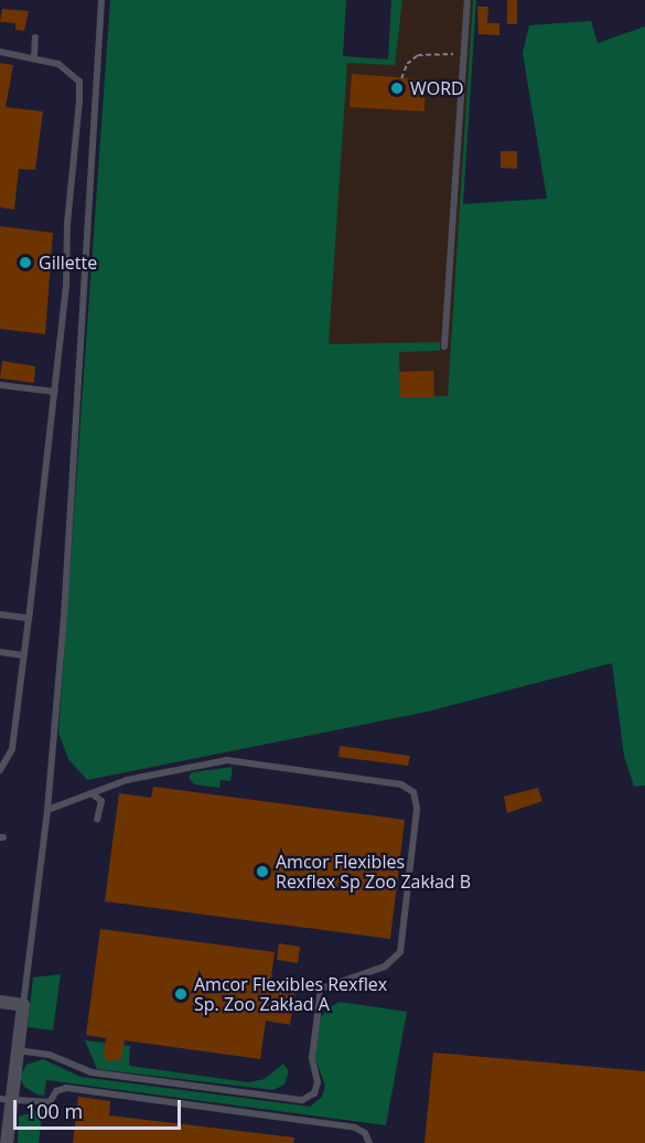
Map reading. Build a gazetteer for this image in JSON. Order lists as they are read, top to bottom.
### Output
{
  "places": [
    "WORD",
    "Gillette",
    "Amcor Flexibles Rexflex Sp Zoo Zakład B",
    "Amcor Flexibles Rexflex Sp. Zoo Zakład A"
  ],
  "scale_bar": "100 m"
}
